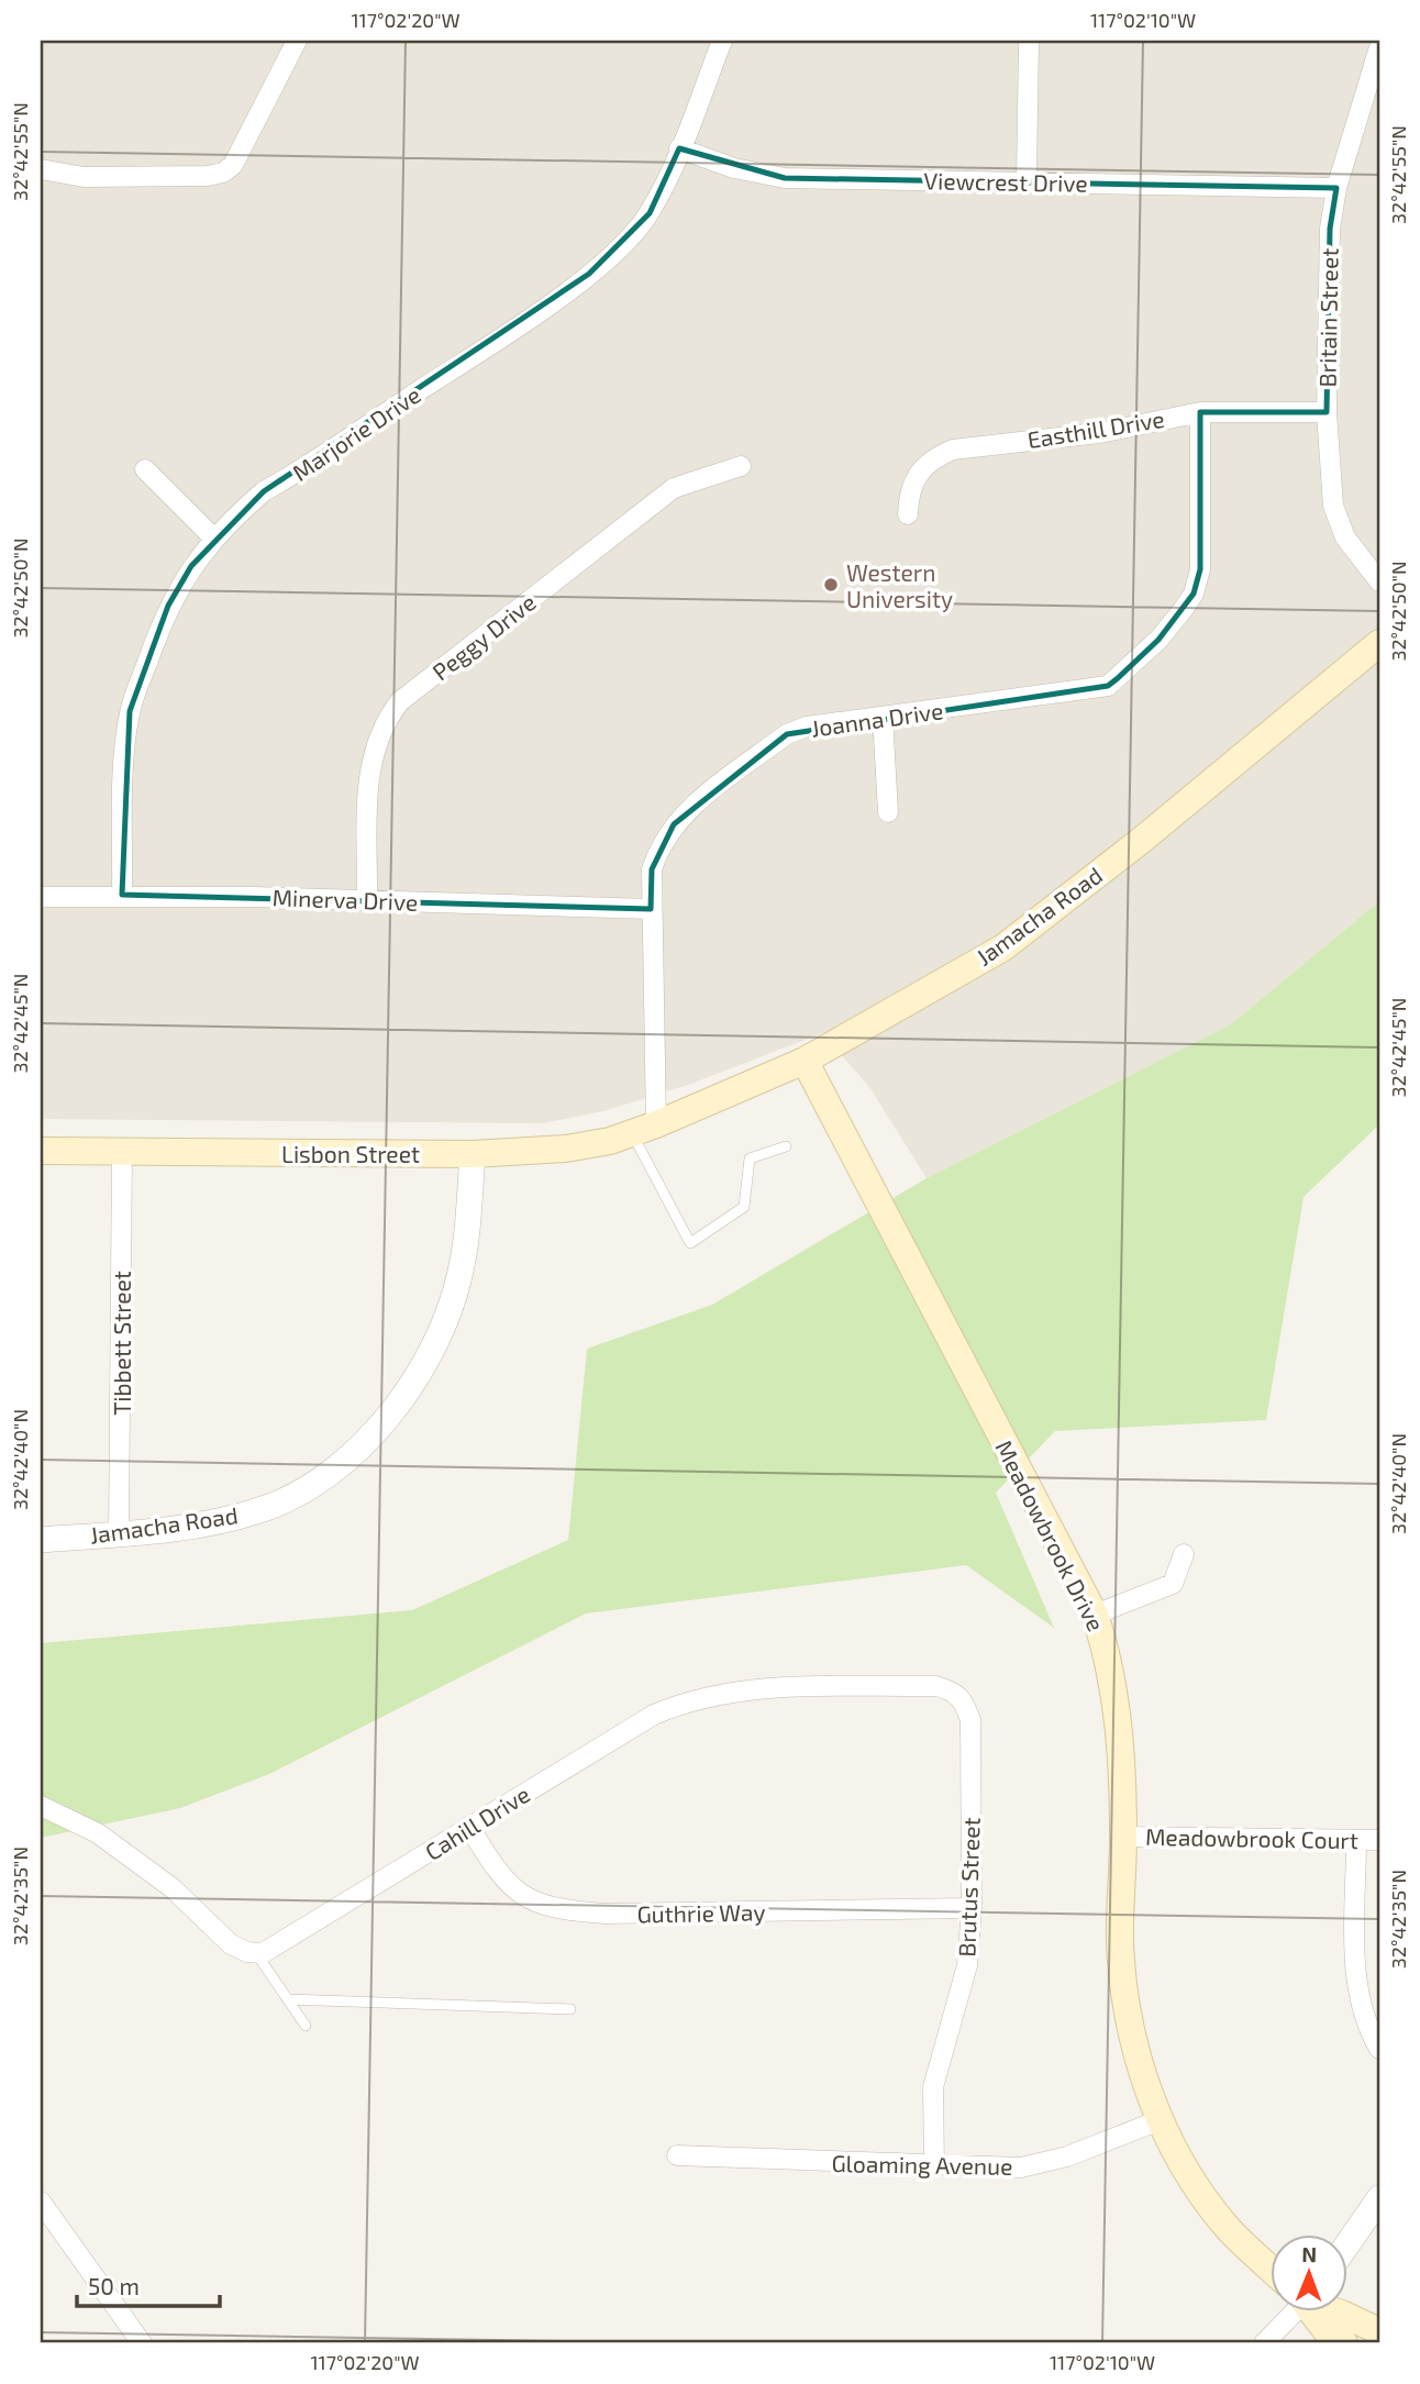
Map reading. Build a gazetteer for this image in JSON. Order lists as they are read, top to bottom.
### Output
{
  "streets": {
    "main road": ["Jamacha Road", "Lisbon Street", "Meadowbrook Drive"],
    "street": [
      "Viewcrest Drive",
      "Britain Street",
      "Easthill Drive",
      "Marjorie Drive",
      "Peggy Drive",
      "Joanna Drive",
      "Minerva Drive",
      "Tibbett Street",
      "Cahill Drive",
      "Meadowbrook Court",
      "Brutus Street",
      "Guthrie Way",
      "Gloaming Avenue"
    ]
  },
  "crossings": [
    ["Viewcrest Drive", "Britain Street"],
    ["Viewcrest Drive", "Marjorie Drive"],
    ["Britain Street", "Easthill Drive"],
    ["Easthill Drive", "Joanna Drive"],
    ["Marjorie Drive", "Minerva Drive"],
    ["Peggy Drive", "Minerva Drive"],
    ["Joanna Drive", "Minerva Drive"],
    ["Joanna Drive", "Jamacha Road"],
    ["Joanna Drive", "Lisbon Street"],
    ["Jamacha Road", "Lisbon Street"],
    ["Jamacha Road", "Tibbett Street"],
    ["Jamacha Road", "Meadowbrook Drive"],
    ["Lisbon Street", "Tibbett Street"],
    ["Meadowbrook Drive", "Meadowbrook Court"],
    ["Meadowbrook Drive", "Gloaming Avenue"],
    ["Cahill Drive", "Brutus Street"],
    ["Cahill Drive", "Guthrie Way"],
    ["Brutus Street", "Guthrie Way"],
    ["Brutus Street", "Gloaming Avenue"]
  ],
  "places": ["Western University"],
  "scale_bar": "50 m",
  "north": "top",
  "coordinates": [
    "117°02'20\"W",
    "117°02'10\"W",
    "32°42'55\"N",
    "32°42'50\"N",
    "32°42'45\"N",
    "32°42'40\"N",
    "32°42'35\"N"
  ]
}
